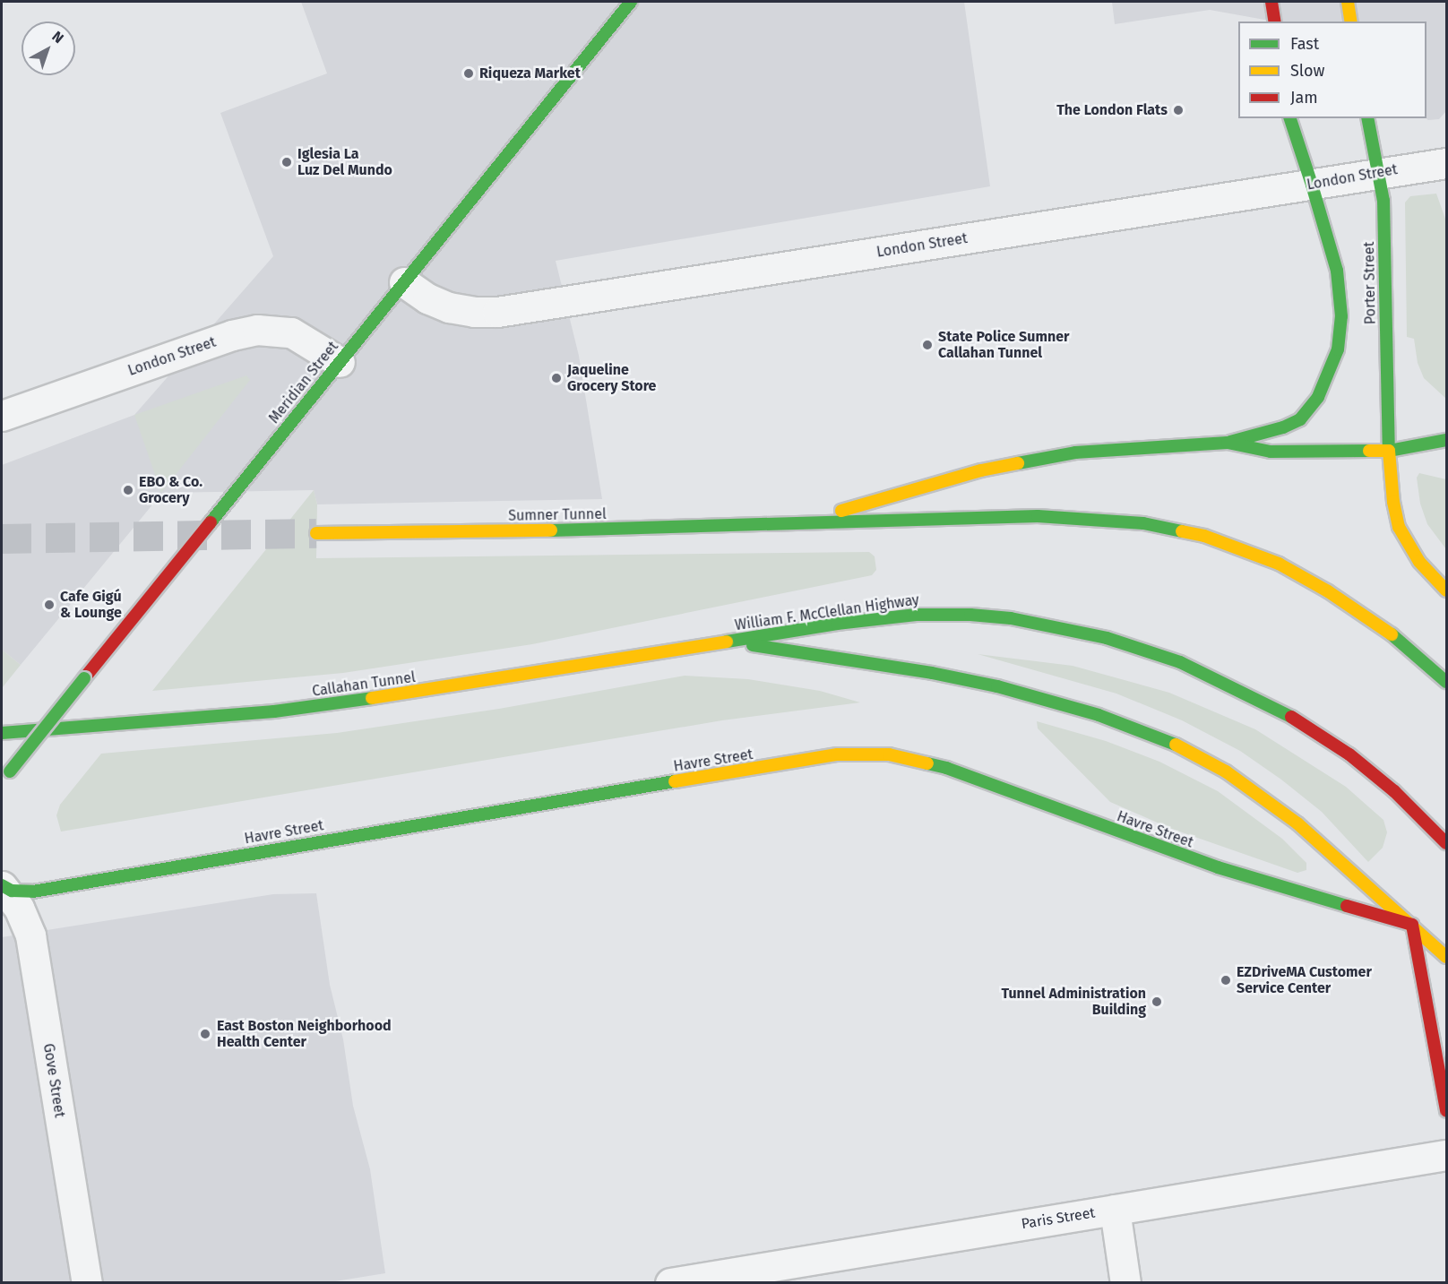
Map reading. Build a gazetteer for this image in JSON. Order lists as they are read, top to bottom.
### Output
{
  "streets": {
    "main road": [
      "Porter Street",
      "Meridian Street",
      "Sumner Tunnel",
      "William F. McClellan Highway",
      "Callahan Tunnel",
      "Havre Street"
    ],
    "street": ["London Street", "Gove Street", "Paris Street"]
  },
  "crossings": [
    ["London Street", "Porter Street"],
    ["London Street", "Meridian Street"],
    ["William F. McClellan Highway", "Callahan Tunnel"],
    ["Havre Street", "Gove Street"]
  ],
  "places": [
    "Riqueza Market",
    "The London Flats",
    "Iglesia La Luz Del Mundo",
    "State Police Sumner Callahan Tunnel",
    "Jaqueline Grocery Store",
    "EBO & Co. Grocery",
    "Cafe Gigú & Lounge",
    "EZDriveMA Customer Service Center",
    "Tunnel Administration Building",
    "East Boston Neighborhood Health Center"
  ],
  "legend": ["Fast", "Slow", "Jam"],
  "north": "top right"
}
